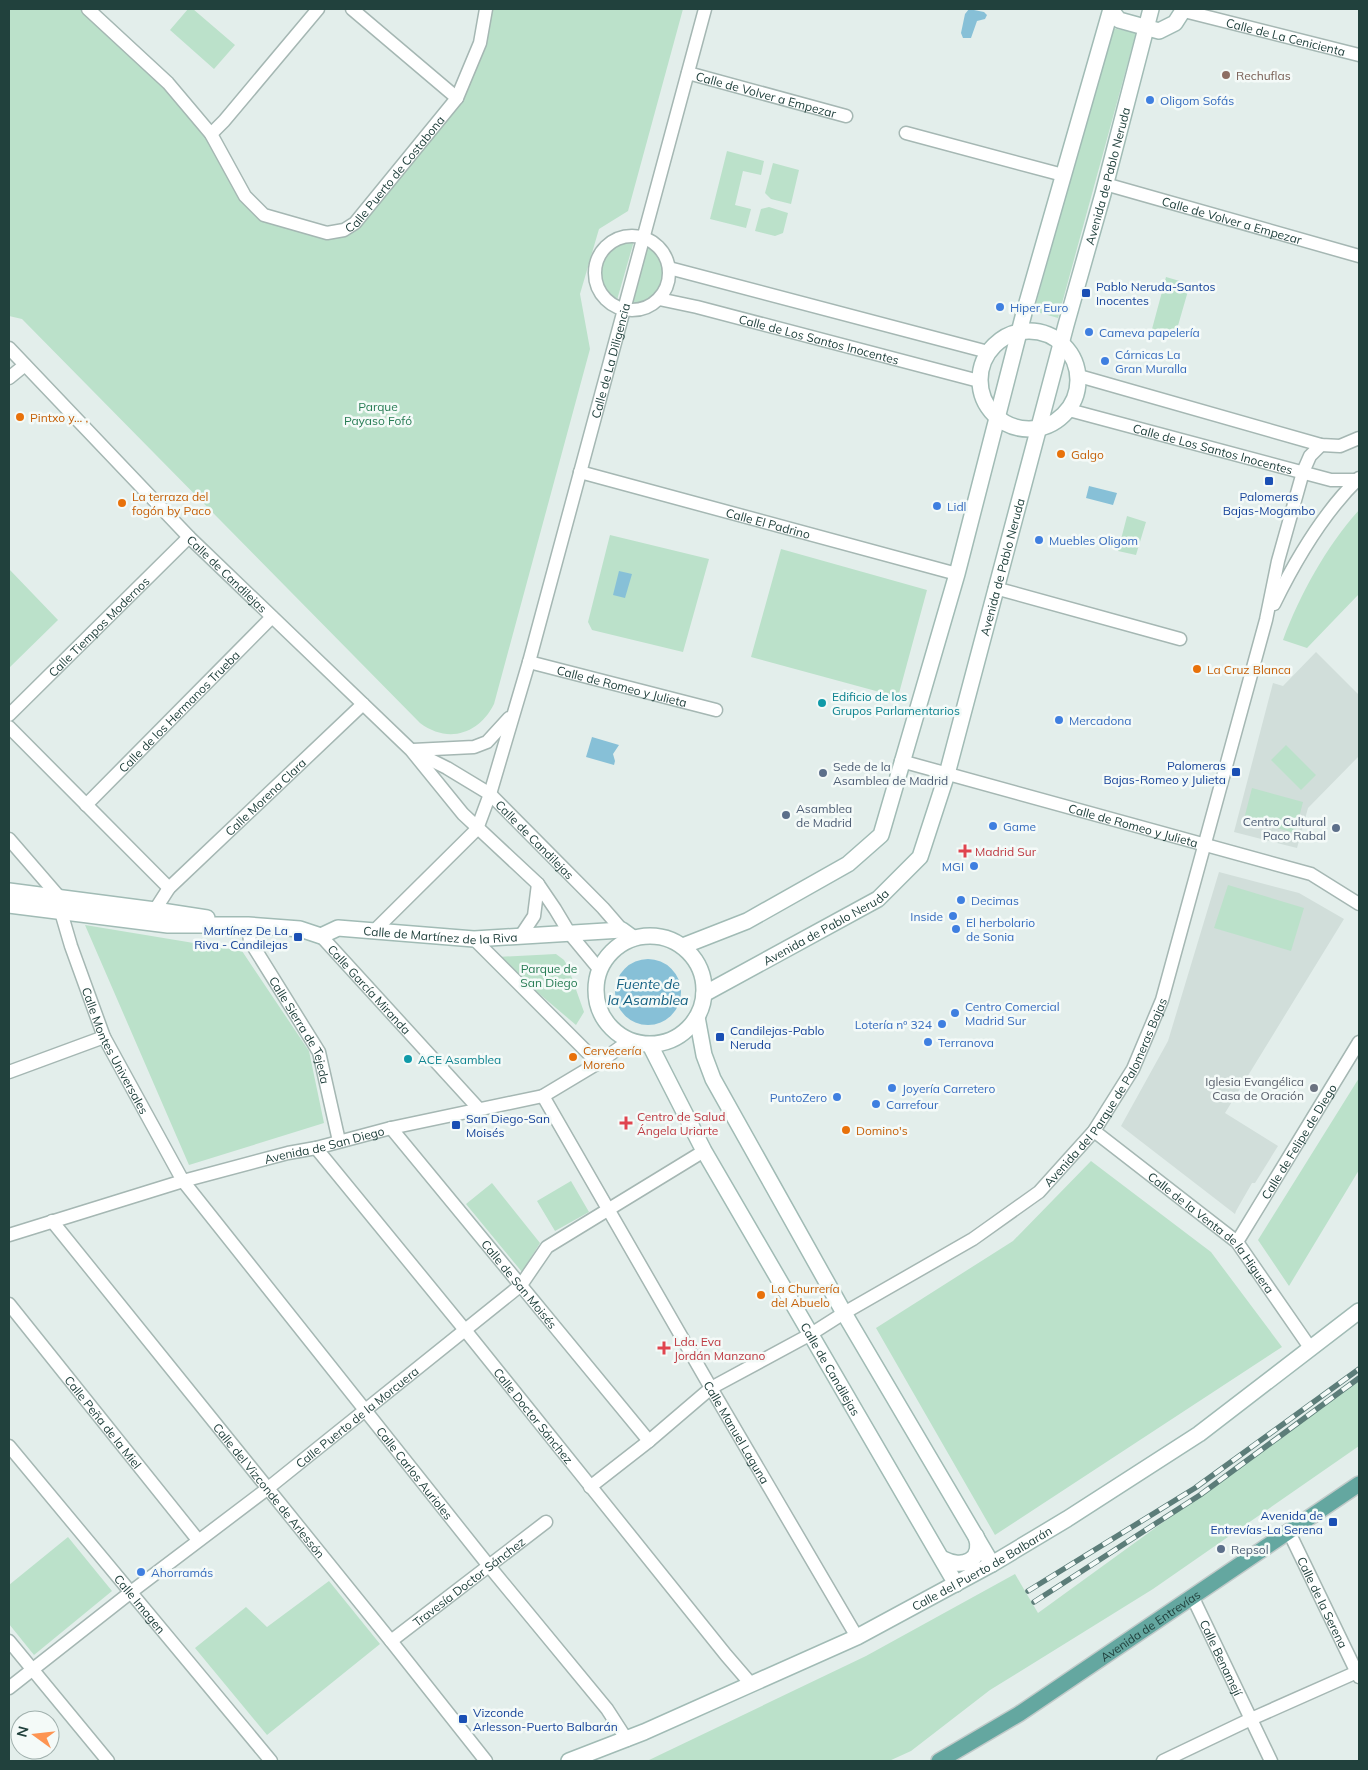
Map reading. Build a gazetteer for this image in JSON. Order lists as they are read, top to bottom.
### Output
{
  "streets": {
    "main road": ["Avenida de Entrevías"],
    "street": [
      "Calle de La Cenicienta",
      "Calle de Volver a Empezar",
      "Calle Puerto de Costabona",
      "Avenida de Pablo Neruda",
      "Calle de Los Santos Inocentes",
      "Calle de La Diligencia",
      "Calle El Padrino",
      "Calle de Candilejas",
      "Calle Tiempos Modernos",
      "Calle de Romeo y Julieta",
      "Calle de los Hermanos Trueba",
      "Calle Morena Clara",
      "Calle de Martínez de la Riva",
      "Calle García Miranda",
      "Calle Sierra de Tejeda",
      "Calle Montes Universales",
      "Avenida del Parque de Palomeras Bajas",
      "Calle de Felipe de Diego",
      "Avenida de San Diego",
      "Calle de la Venta de la Higuera",
      "Calle de San Moisés",
      "Calle Doctor Sánchez",
      "Calle Puerto de la Morcuera",
      "Calle Peña de la Miel",
      "Calle Manuel Laguna",
      "Calle Carlos Aurioles",
      "Calle del Vizconde de Arlessón",
      "Calle del Puerto de Balbarán",
      "Travesía Doctor Sánchez",
      "Calle de la Serena",
      "Calle Imagen",
      "Calle Benamejí"
    ]
  },
  "crossings": [
    ["Calle de Volver a Empezar", "Avenida de Pablo Neruda"],
    ["Calle de Volver a Empezar", "Calle de La Diligencia"],
    ["Avenida de Pablo Neruda", "Calle de Candilejas"],
    ["Avenida de Pablo Neruda", "Calle de Romeo y Julieta"],
    ["Avenida de Pablo Neruda", "Calle de Martínez de la Riva"],
    ["Avenida de Pablo Neruda", "Avenida de San Diego"],
    ["Calle de Los Santos Inocentes", "Avenida del Parque de Palomeras Bajas"],
    ["Calle de La Diligencia", "Calle El Padrino"],
    ["Calle de La Diligencia", "Calle de Candilejas"],
    ["Calle de La Diligencia", "Calle de Romeo y Julieta"],
    ["Calle de La Diligencia", "Calle de Martínez de la Riva"],
    ["Calle de Candilejas", "Calle Tiempos Modernos"],
    ["Calle de Candilejas", "Calle de los Hermanos Trueba"],
    ["Calle de Candilejas", "Calle Morena Clara"],
    ["Calle de Candilejas", "Calle de Martínez de la Riva"],
    ["Calle de Candilejas", "Avenida del Parque de Palomeras Bajas"],
    ["Calle de Candilejas", "Avenida de San Diego"],
    ["Calle de Candilejas", "Calle Puerto de la Morcuera"],
    ["Calle de Candilejas", "Calle del Puerto de Balbarán"],
    ["Calle de Romeo y Julieta", "Avenida del Parque de Palomeras Bajas"],
    ["Calle de Martínez de la Riva", "Calle García Miranda"],
    ["Calle de Martínez de la Riva", "Avenida de San Diego"],
    ["Calle García Miranda", "Avenida de San Diego"],
    ["Calle Sierra de Tejeda", "Avenida de San Diego"],
    ["Calle Montes Universales", "Avenida de San Diego"],
    ["Calle Montes Universales", "Calle Carlos Aurioles"],
    ["Avenida del Parque de Palomeras Bajas", "Calle de la Venta de la Higuera"],
    ["Avenida del Parque de Palomeras Bajas", "Calle Manuel Laguna"],
    ["Calle de Felipe de Diego", "Calle de la Venta de la Higuera"],
    ["Avenida de San Diego", "Calle de San Moisés"],
    ["Avenida de San Diego", "Calle Doctor Sánchez"],
    ["Avenida de San Diego", "Calle Manuel Laguna"],
    ["Avenida de San Diego", "Calle Carlos Aurioles"],
    ["Avenida de San Diego", "Calle del Vizconde de Arlessón"],
    ["Calle de la Venta de la Higuera", "Calle del Puerto de Balbarán"],
    ["Calle de San Moisés", "Calle Puerto de la Morcuera"],
    ["Calle Doctor Sánchez", "Calle Puerto de la Morcuera"],
    ["Calle Doctor Sánchez", "Calle del Puerto de Balbarán"],
    ["Calle Puerto de la Morcuera", "Calle Peña de la Miel"],
    ["Calle Puerto de la Morcuera", "Calle Manuel Laguna"],
    ["Calle Puerto de la Morcuera", "Calle Carlos Aurioles"],
    ["Calle Puerto de la Morcuera", "Calle del Vizconde de Arlessón"],
    ["Calle Puerto de la Morcuera", "Calle Imagen"],
    ["Calle Manuel Laguna", "Calle del Puerto de Balbarán"],
    ["Calle Carlos Aurioles", "Calle del Puerto de Balbarán"],
    ["Calle Carlos Aurioles", "Travesía Doctor Sánchez"],
    ["Calle del Vizconde de Arlessón", "Travesía Doctor Sánchez"],
    ["Calle de la Serena", "Avenida de Entrevías"],
    ["Calle de la Serena", "Calle Benamejí"],
    ["Avenida de Entrevías", "Calle Benamejí"]
  ],
  "water": ["Fuente de la Asamblea"],
  "parks": ["Parque Payaso Fofó", "Parque de San Diego"],
  "places": {
    "other": [
      "Rechuflas",
      "Oligom Sofás",
      "Hiper Euro",
      "Cameva papelería",
      "Cárnicas La Gran Muralla",
      "Pintxo y... ,",
      "Galgo",
      "La terraza del fogón by Paco",
      "Lidl",
      "Muebles Oligom",
      "La Cruz Blanca",
      "Edificio de los Grupos Parlamentarios",
      "Mercadona",
      "Sede de la Asamblea de Madrid",
      "Asamblea de Madrid",
      "Game",
      "Centro Cultural Paco Rabal",
      "MGI",
      "Decimas",
      "Inside",
      "El herbolario de Sonia",
      "Centro Comercial Madrid Sur",
      "Lotería nº 324",
      "Terranova",
      "Cervecería Moreno",
      "ACE Asamblea",
      "Joyería Carretero",
      "Iglesia Evangélica Casa de Oración",
      "PuntoZero",
      "Carrefour",
      "Domino's",
      "La Churrería del Abuelo",
      "Repsol",
      "Ahorramás"
    ],
    "transit": [
      "Pablo Neruda-Santos Inocentes",
      "Palomeras Bajas-Mogambo",
      "Palomeras Bajas-Romeo y Julieta",
      "Martínez De La Riva - Candilejas",
      "Candilejas-Pablo Neruda",
      "San Diego-San Moisés",
      "Avenida de Entrevías-La Serena",
      "Vizconde Arlesson-Puerto Balbarán"
    ],
    "health": ["Madrid Sur", "Centro de Salud Ángela Uriarte", "Lda. Eva Jordán Manzano"]
  },
  "north": "left"
}
